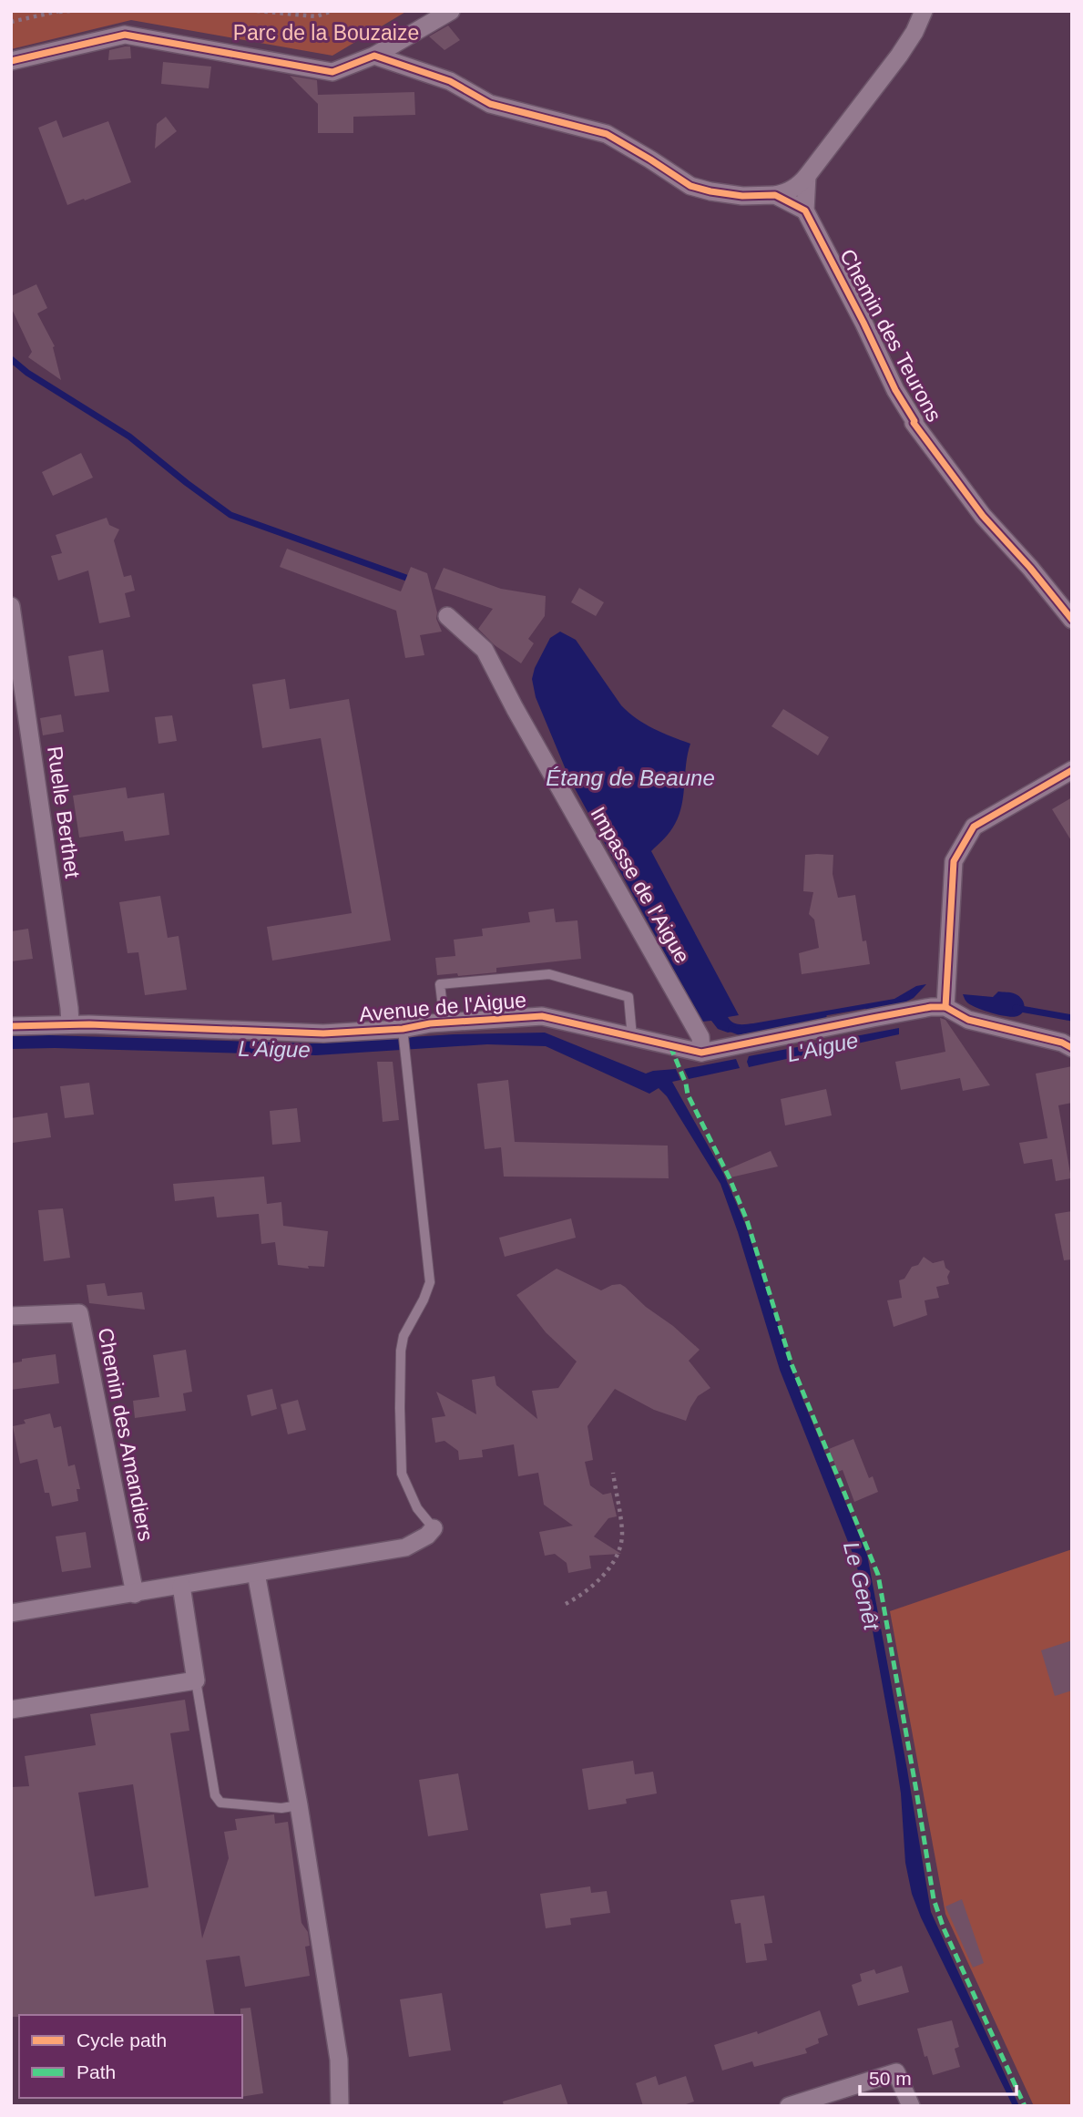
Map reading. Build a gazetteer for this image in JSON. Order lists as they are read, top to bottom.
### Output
{
  "streets": {
    "street": [
      "Chemin des Teurons",
      "Ruelle Berthet",
      "Impasse de l'Aigue",
      "Avenue de l'Aigue",
      "Chemin des Amandiers"
    ]
  },
  "crossings": [
    ["Ruelle Berthet", "Avenue de l'Aigue"],
    ["Impasse de l'Aigue", "Avenue de l'Aigue"]
  ],
  "water": ["Étang de Beaune", "L'Aigue", "Le Genêt"],
  "parks": ["Parc de la Bouzaize"],
  "legend": ["Cycle path", "Path"],
  "scale_bar": "50 m"
}
